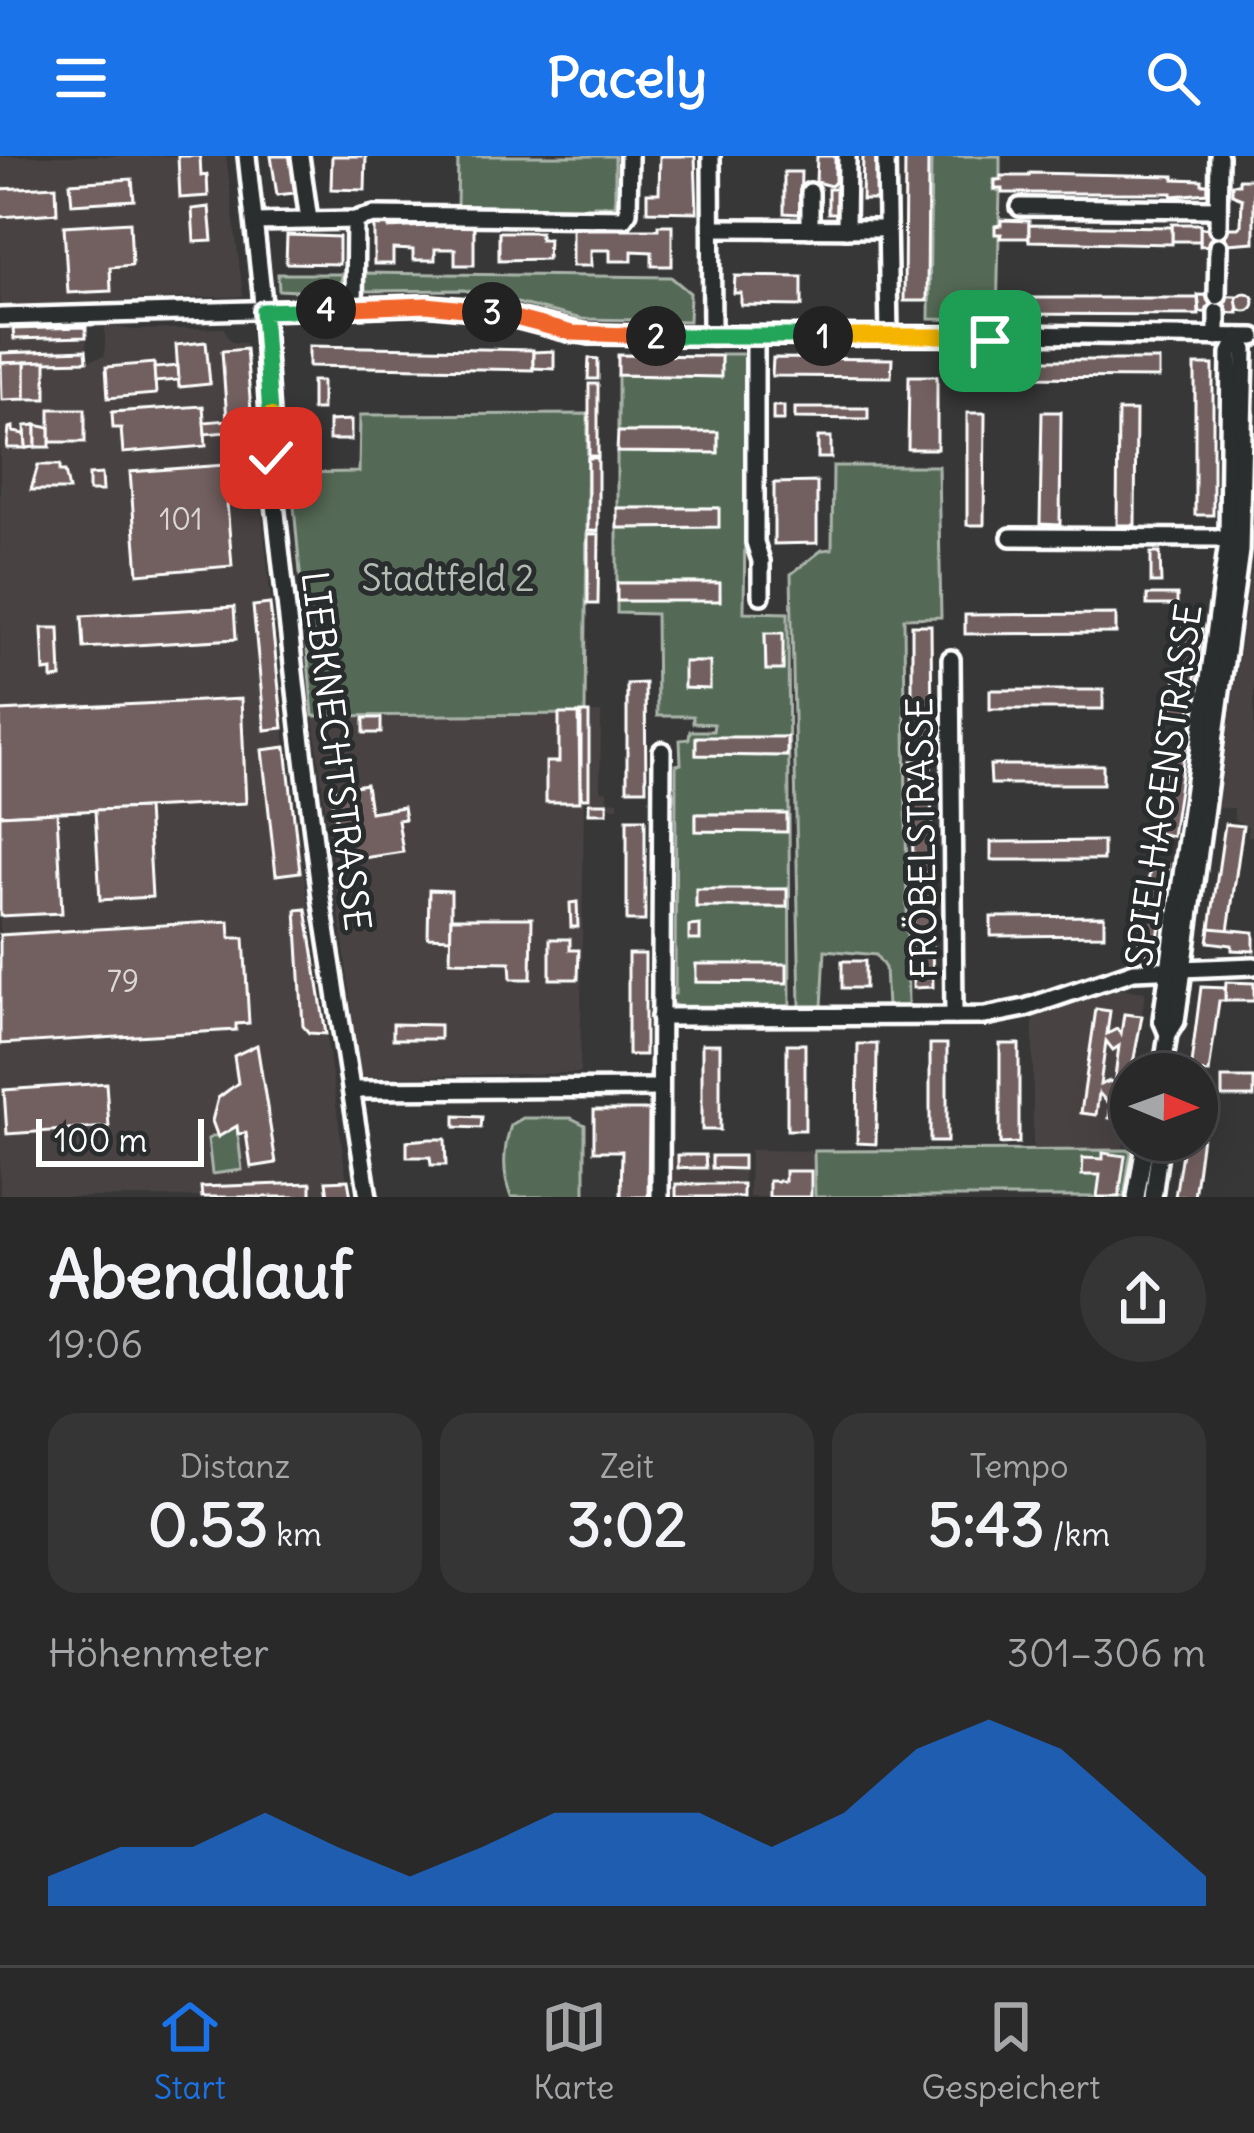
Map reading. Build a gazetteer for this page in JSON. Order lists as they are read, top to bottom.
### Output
{
  "streets": {
    "street": ["LIEBKNECHTSTRASSE", "SPIELHAGENSTRASSE", "FRÖBELSTRASSE"]
  },
  "crossings": [
    ["SPIELHAGENSTRASSE", "FRÖBELSTRASSE"]
  ],
  "parks": ["Stadtfeld 2"],
  "house_numbers": ["101", "79"],
  "scale_bar": "100 m",
  "north": "right",
  "page": {
    "header": "Pacely",
    "pins": [
      "4",
      "3",
      "1",
      "2"
    ],
    "scale": "100 m",
    "heading": ["Abendlauf", "19:06"],
    "stats": [
      ["Distanz", "0.53 km"],
      ["Zeit", "3:02"],
      ["Tempo", "5:43 /km"]
    ],
    "chart": ["Höhenmeter", "301–306 m"],
    "tabs": ["Start", "Karte", "Gespeichert"]
  }
}
